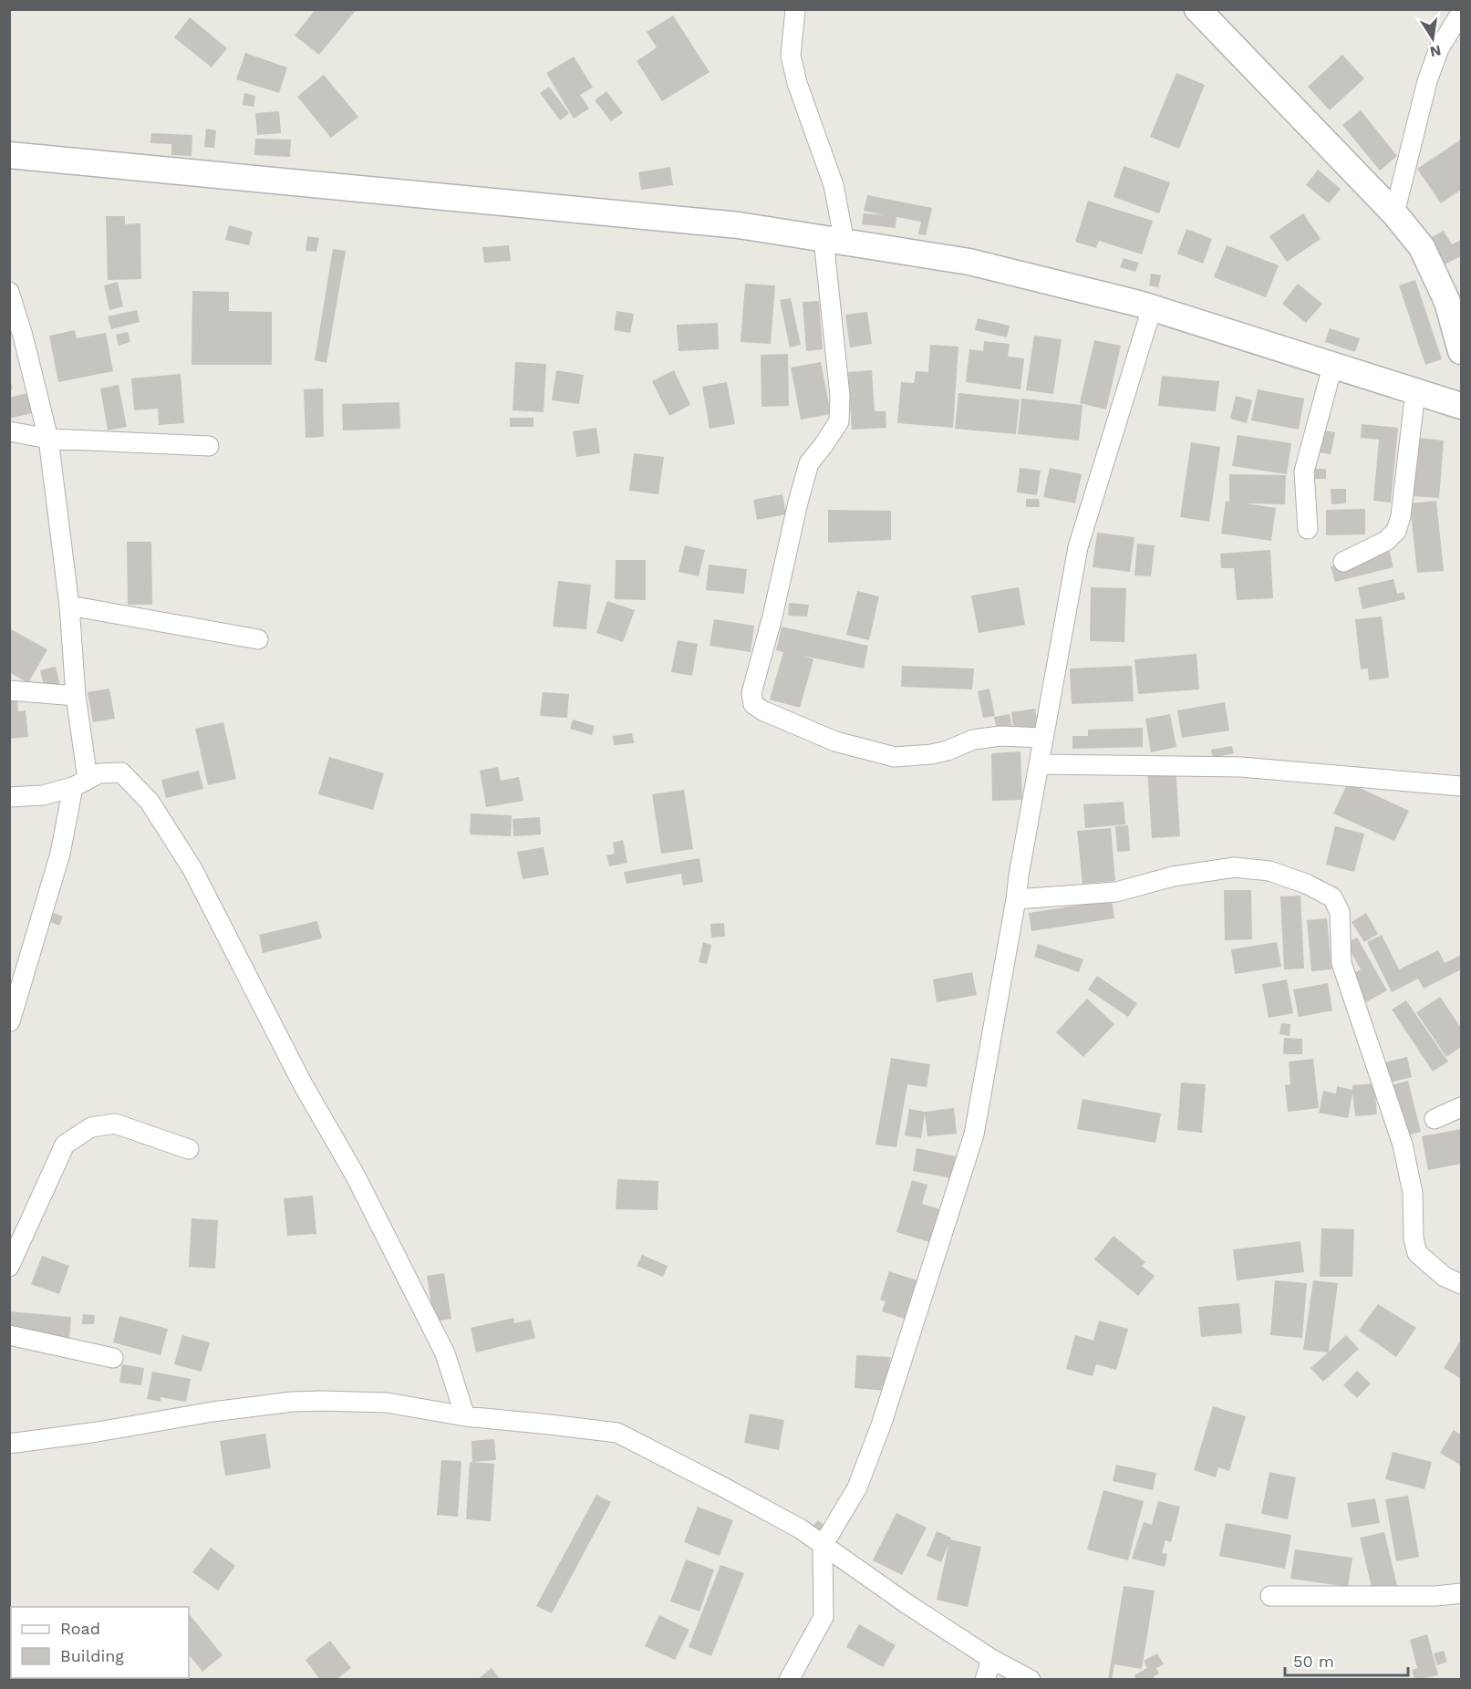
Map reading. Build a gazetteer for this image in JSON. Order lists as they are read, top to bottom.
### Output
{
  "legend": ["Road", "Building"],
  "scale_bar": "50 m",
  "north": "bottom"
}
